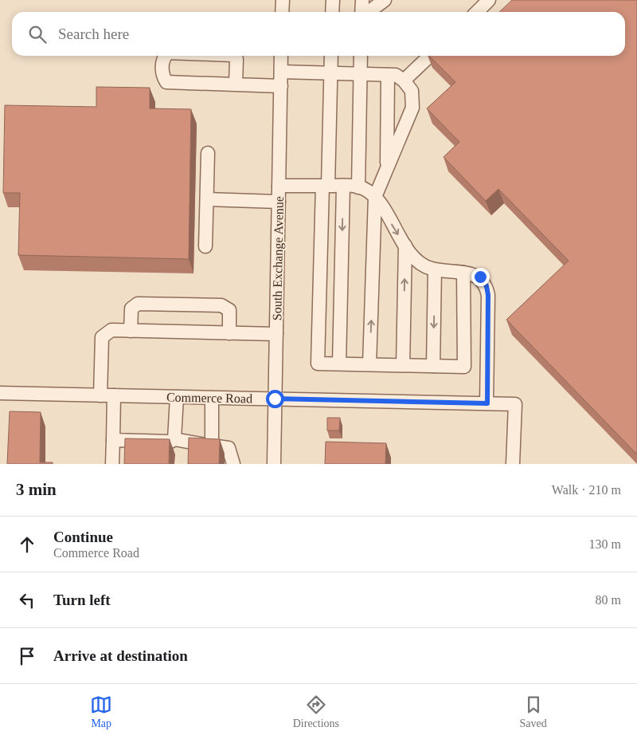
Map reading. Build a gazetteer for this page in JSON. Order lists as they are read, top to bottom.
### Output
{
  "streets": {
    "street": ["South Exchange Avenue", "Commerce Road"]
  },
  "crossings": [
    ["South Exchange Avenue", "Commerce Road"]
  ],
  "page": {
    "search": "Search here",
    "heading": ["3 min", "Walk · 210 m"],
    "list": [
      ["Continue", "Commerce Road", "130 m"],
      ["Turn left", "80 m"],
      "Arrive at destination"
    ],
    "nav": ["Map", "Directions", "Saved"]
  }
}
